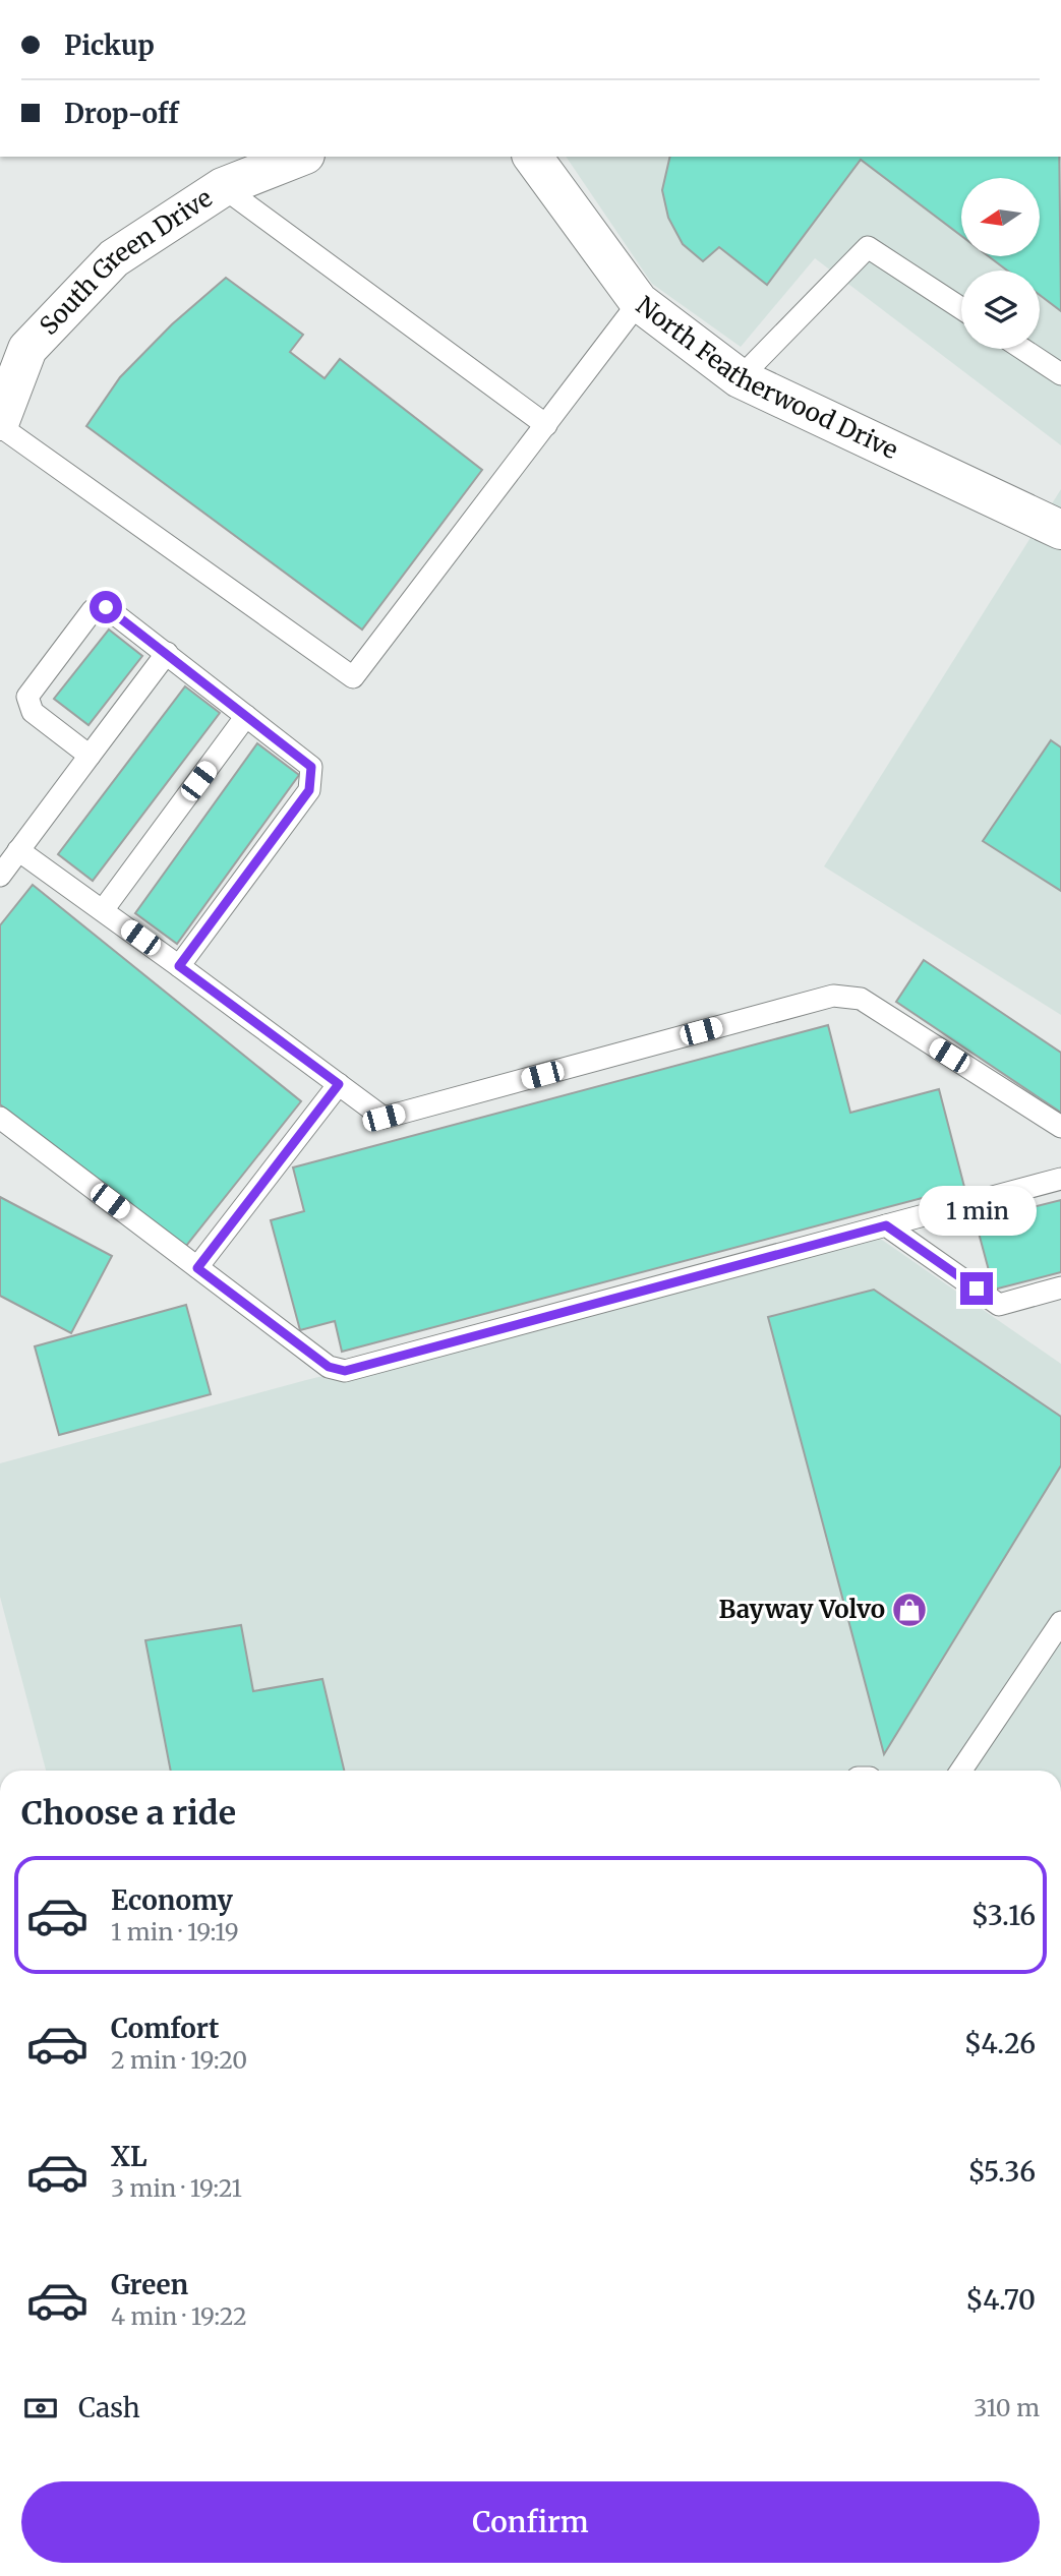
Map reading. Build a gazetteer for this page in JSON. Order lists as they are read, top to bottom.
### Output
{
  "streets": {
    "street": ["South Green Drive", "North Featherwood Drive"]
  },
  "places": {
    "shop": ["Bayway Volvo"]
  },
  "north": "left",
  "page": {
    "banner": ["Pickup", "Drop-off"],
    "bubble": "1 min",
    "heading": "Choose a ride",
    "list": [
      {
        "name": "Economy",
        "note": "1 min · 19:19",
        "value": "$3.16"
      },
      {
        "name": "Comfort",
        "note": "2 min · 19:20",
        "value": "$4.26"
      },
      {
        "name": "XL",
        "note": "3 min · 19:21",
        "value": "$5.36"
      },
      {
        "name": "Green",
        "note": "4 min · 19:22",
        "value": "$4.70"
      }
    ],
    "pay": ["Cash", "310 m"],
    "buttons": "Confirm"
  }
}
